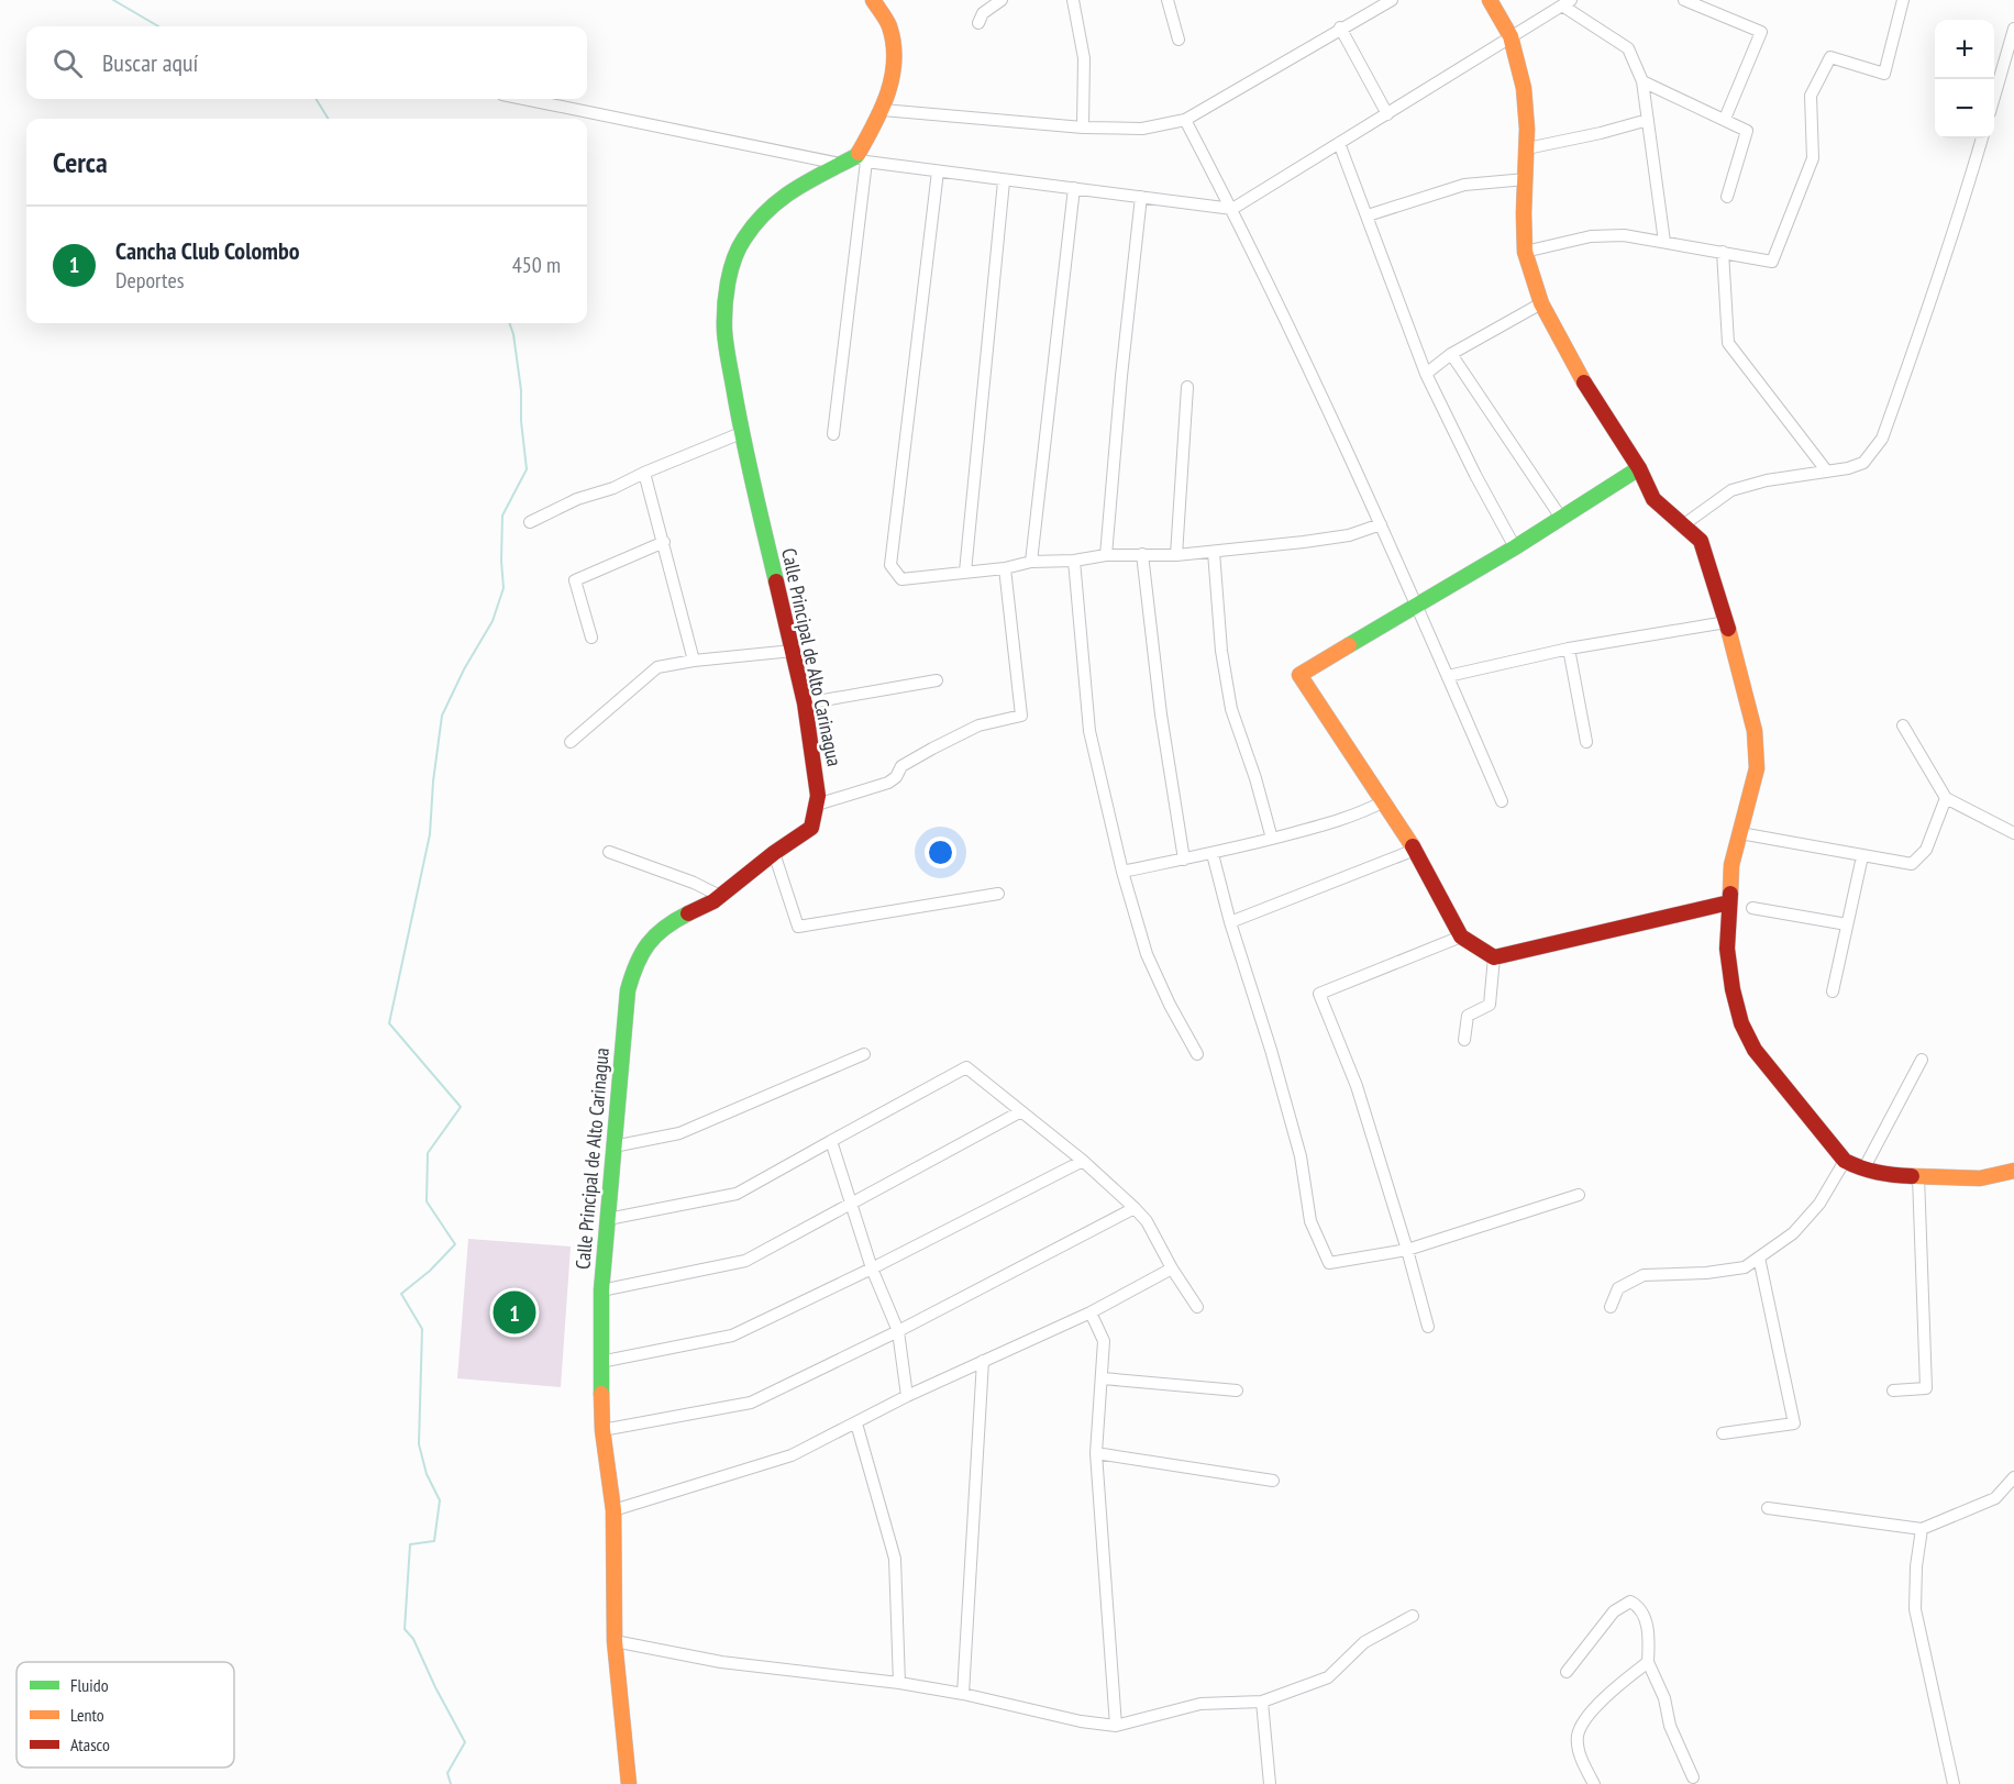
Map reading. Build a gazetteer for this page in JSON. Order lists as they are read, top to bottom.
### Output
{
  "streets": {
    "street": ["Calle Principal de Alto Carinagua"]
  },
  "legend": ["Fluido", "Lento", "Atasco"],
  "page": {
    "map_buttons": ["+", "−"],
    "search": "Buscar aquí",
    "heading": "Cerca",
    "list": [
      {
        "mark": "1",
        "name": "Cancha Club Colombo",
        "note": "Deportes",
        "value": "450 m"
      }
    ],
    "pins": "1"
  }
}
